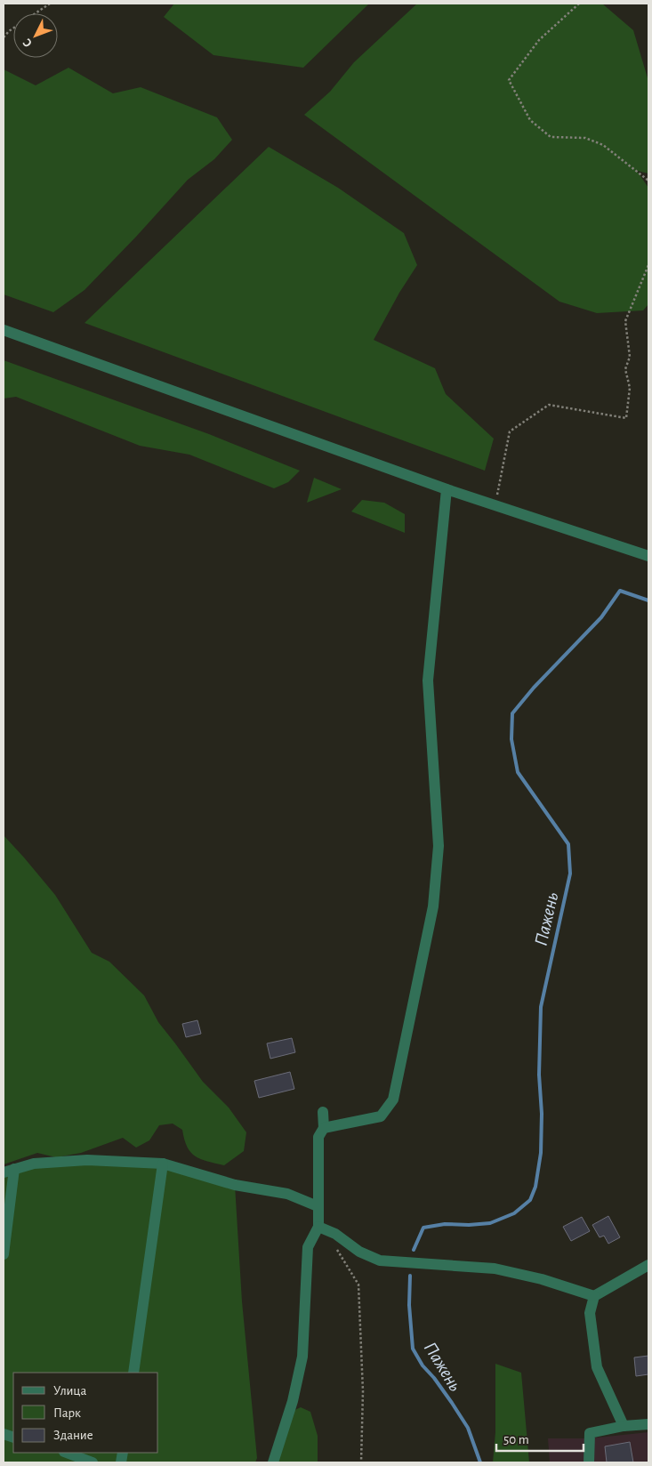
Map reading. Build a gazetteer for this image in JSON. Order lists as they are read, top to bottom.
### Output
{
  "water": ["Пажень"],
  "legend": ["Улица", "Парк", "Здание"],
  "scale_bar": "50 m",
  "north": "bottom left"
}
